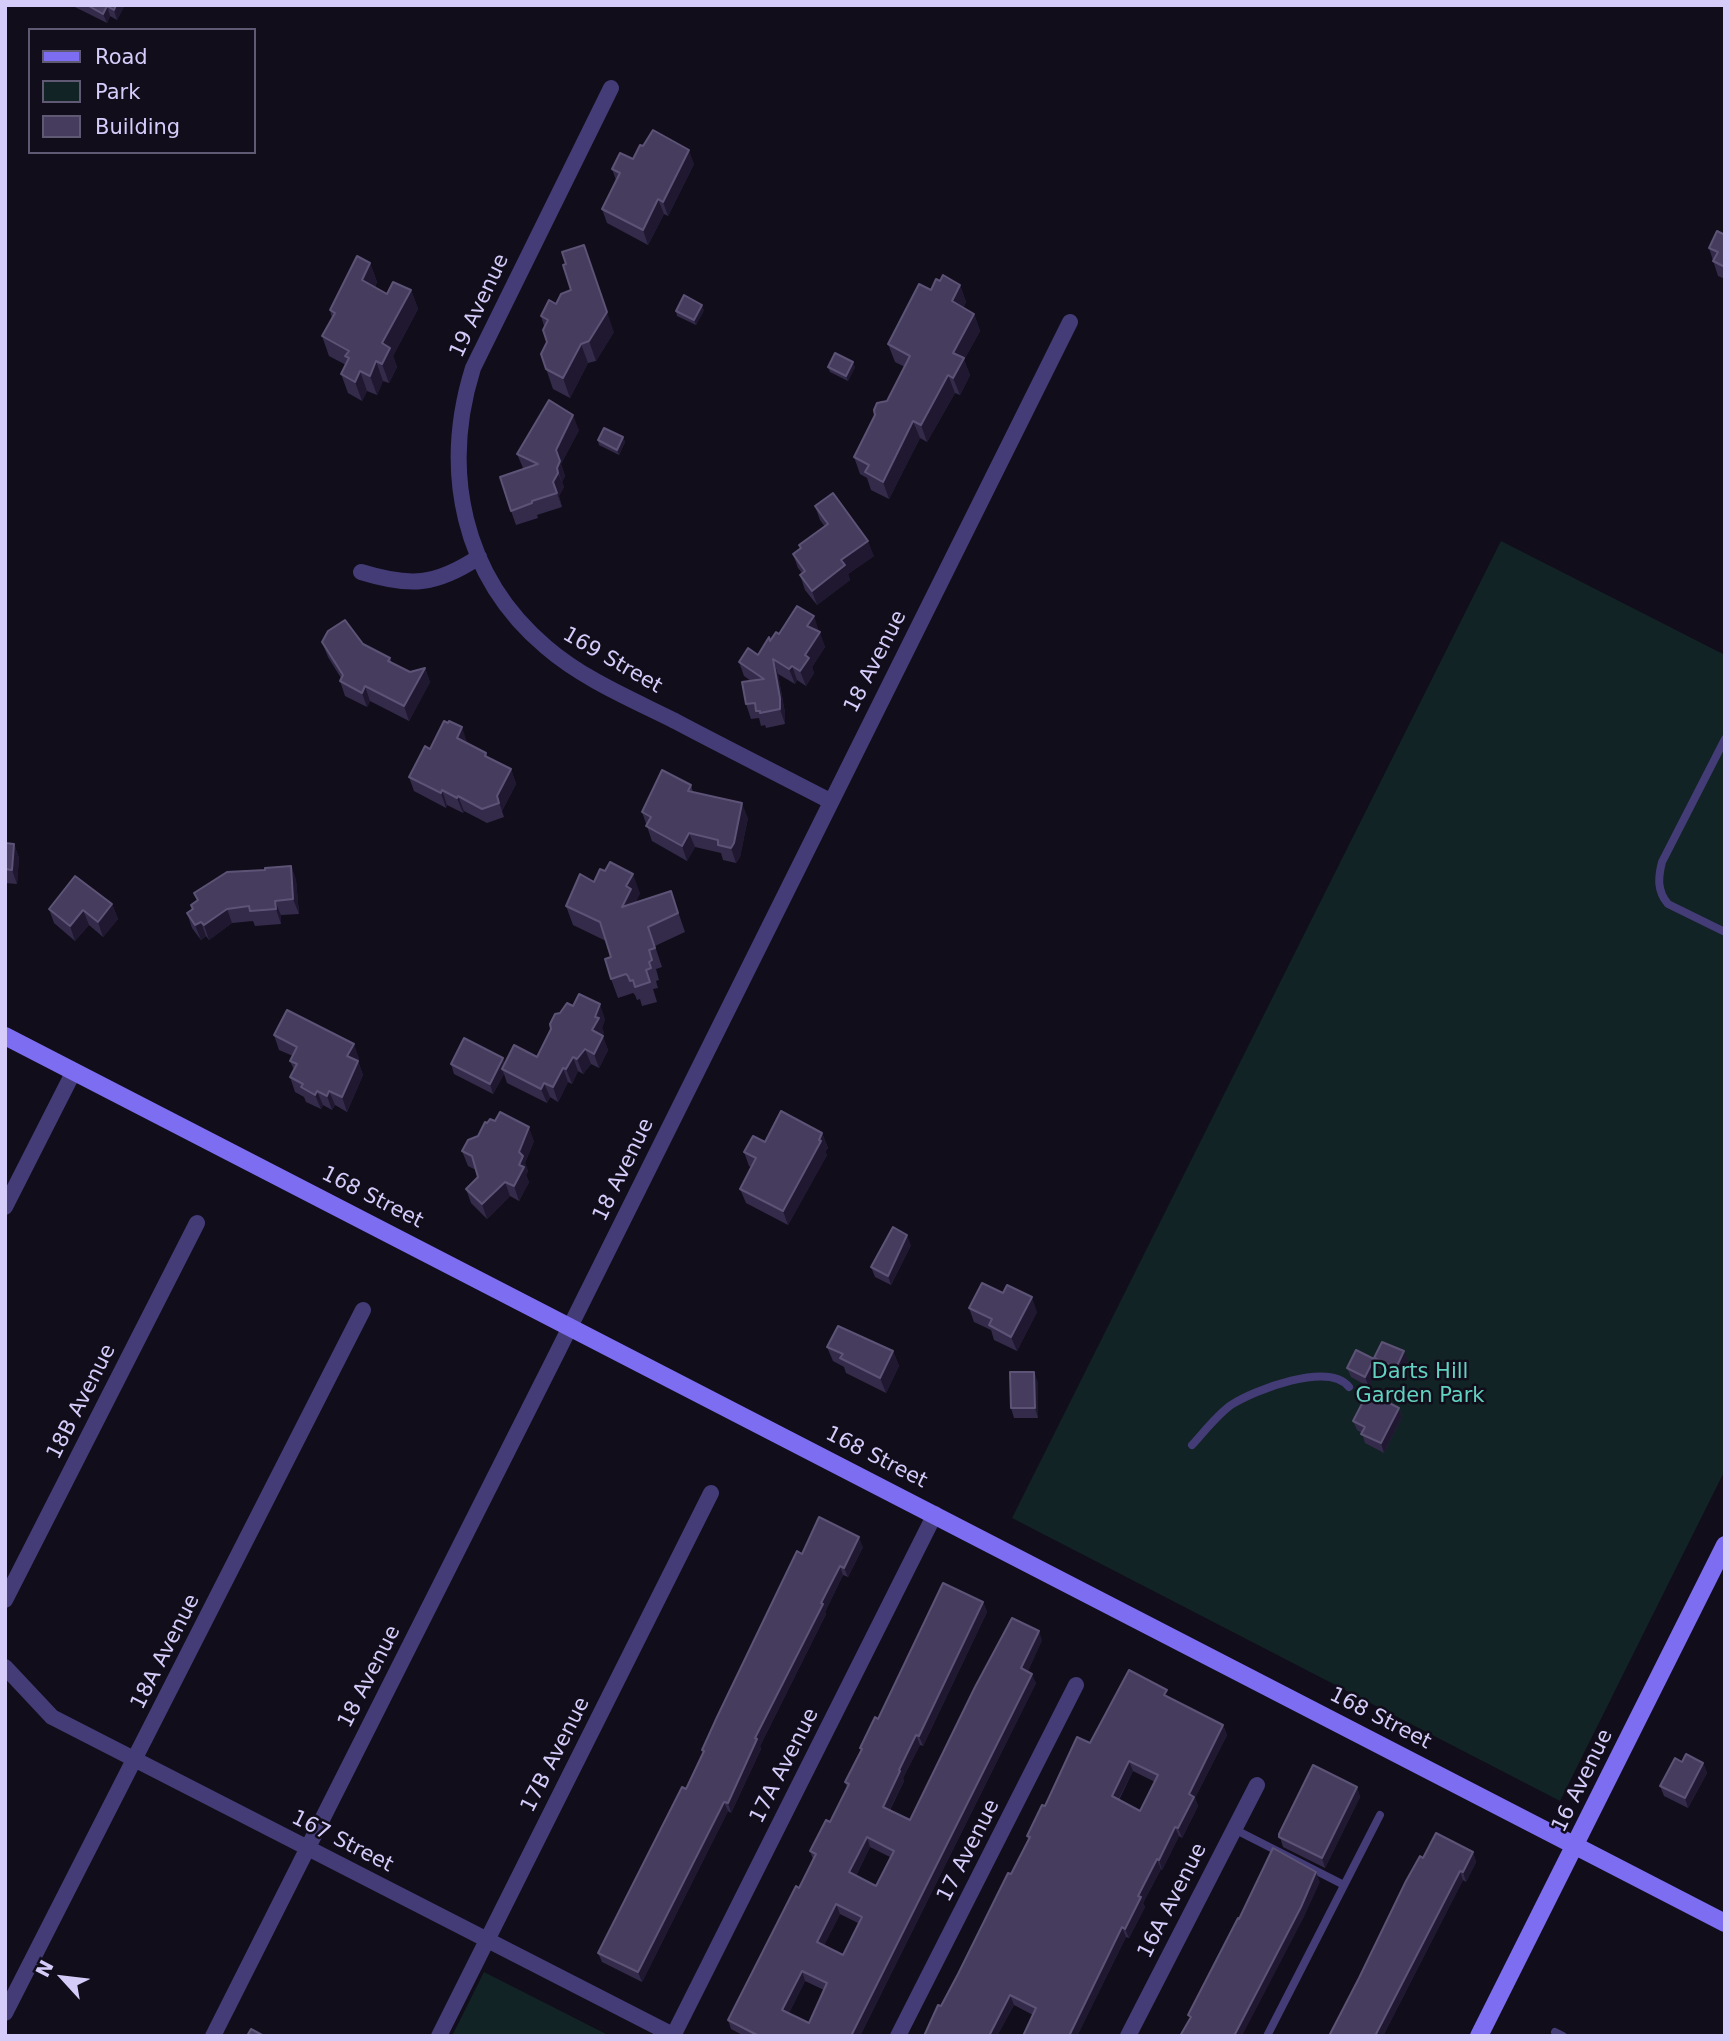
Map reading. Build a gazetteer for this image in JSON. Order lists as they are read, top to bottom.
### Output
{
  "streets": {
    "main road": ["168 Street", "16 Avenue"],
    "street": [
      "19 Avenue",
      "169 Street",
      "18 Avenue",
      "18B Avenue",
      "18A Avenue",
      "17B Avenue",
      "17A Avenue",
      "167 Street",
      "17 Avenue",
      "16A Avenue"
    ]
  },
  "crossings": [
    ["19 Avenue", "169 Street"],
    ["169 Street", "18 Avenue"],
    ["18 Avenue", "168 Street"],
    ["18 Avenue", "167 Street"],
    ["168 Street", "17A Avenue"],
    ["168 Street", "16 Avenue"],
    ["18A Avenue", "167 Street"],
    ["17B Avenue", "167 Street"],
    ["17A Avenue", "167 Street"]
  ],
  "parks": ["Darts Hill Garden Park"],
  "legend": ["Road", "Park", "Building"],
  "north": "top left"
}
